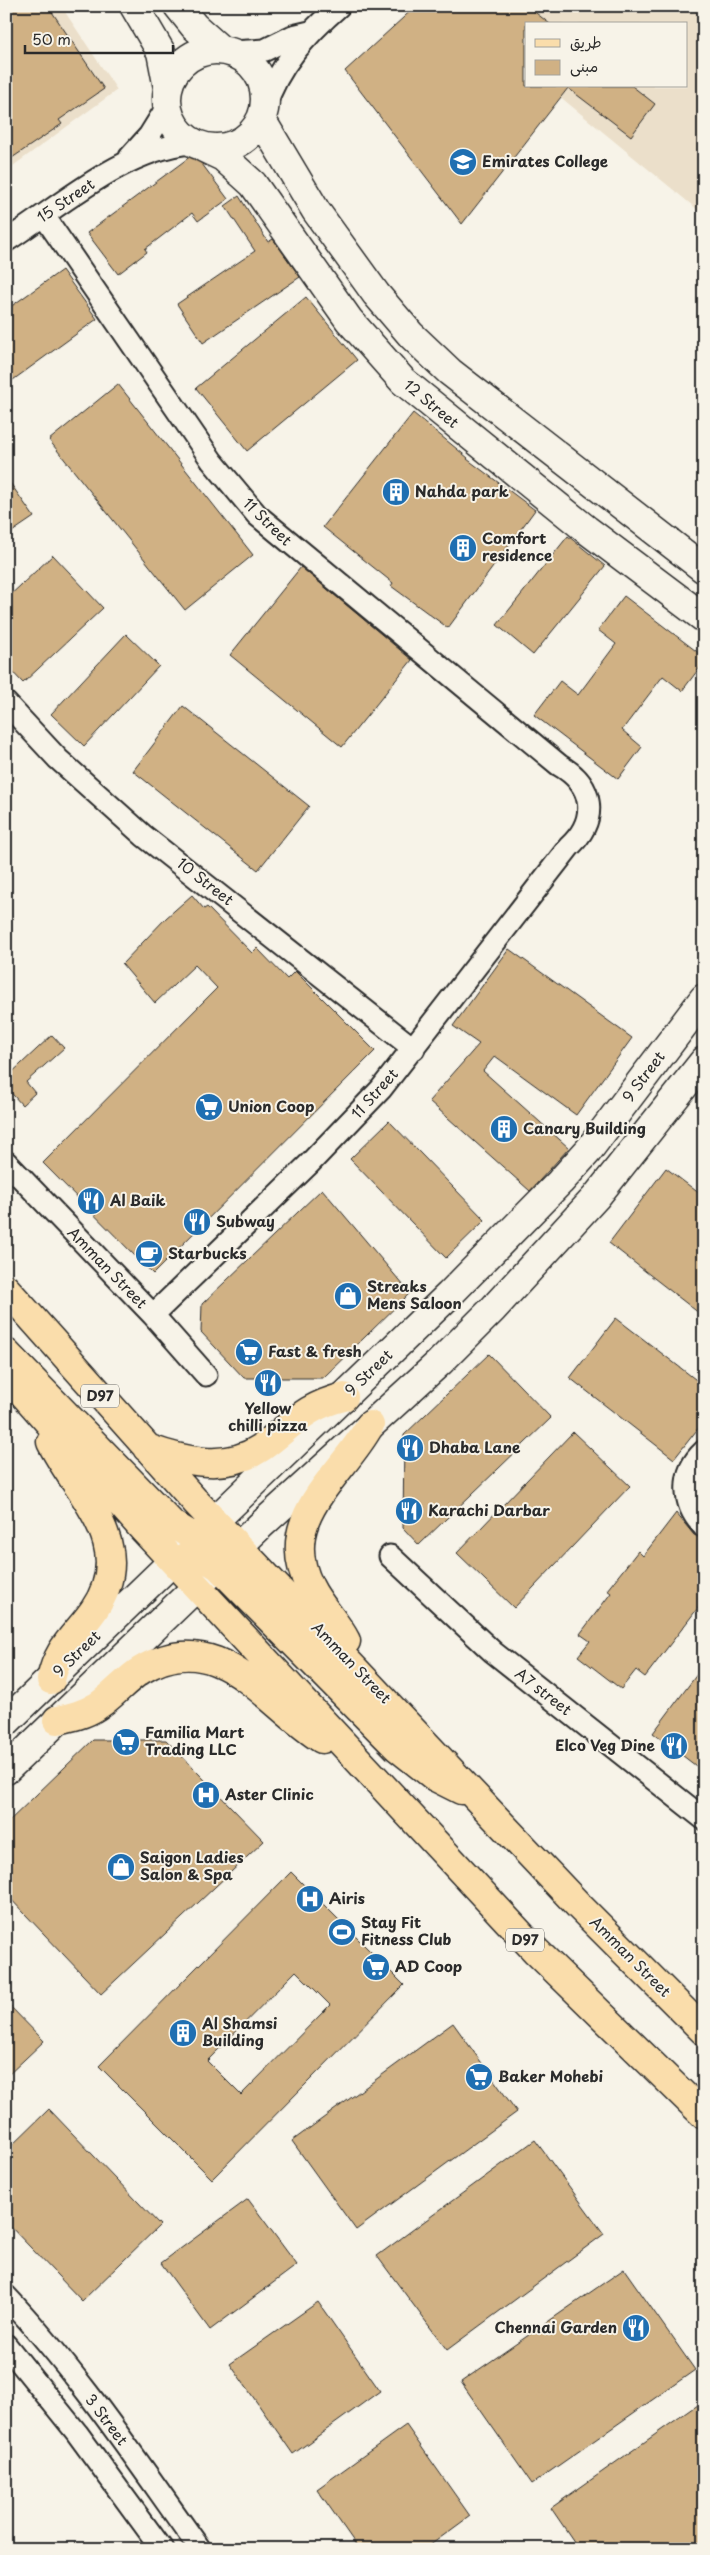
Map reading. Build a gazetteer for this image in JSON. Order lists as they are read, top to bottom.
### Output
{
  "streets": {
    "main road": ["Amman Street", "D97"],
    "street": [
      "15 Street",
      "12 Street",
      "11 Street",
      "10 Street",
      "9 Street",
      "A7 street",
      "3 Street"
    ]
  },
  "crossings": [
    ["15 Street", "12 Street"],
    ["15 Street", "11 Street"],
    ["11 Street", "10 Street"],
    ["11 Street", "Amman Street"],
    ["9 Street", "D97"]
  ],
  "places": {
    "school or university": ["Emirates College"],
    "building": [
      "Nahda park",
      "Comfort residence",
      "Canary Building",
      "Al Shamsi Building"
    ],
    "supermarket": [
      "Union Coop",
      "Fast & fresh",
      "Familia Mart Trading LLC",
      "AD Coop",
      "Baker Mohebi"
    ],
    "restaurant": [
      "Al Baik",
      "Subway",
      "Yellow chilli pizza",
      "Dhaba Lane",
      "Karachi Darbar",
      "Elco Veg Dine",
      "Chennai Garden"
    ],
    "cafe": ["Starbucks"],
    "shop": ["Streaks Mens Saloon", "Saigon Ladies Salon & Spa"],
    "hospital": ["Aster Clinic", "Airis"],
    "sports": ["Stay Fit Fitness Club"]
  },
  "legend": ["طريق", "مبنى"],
  "scale_bar": "50 m"
}
